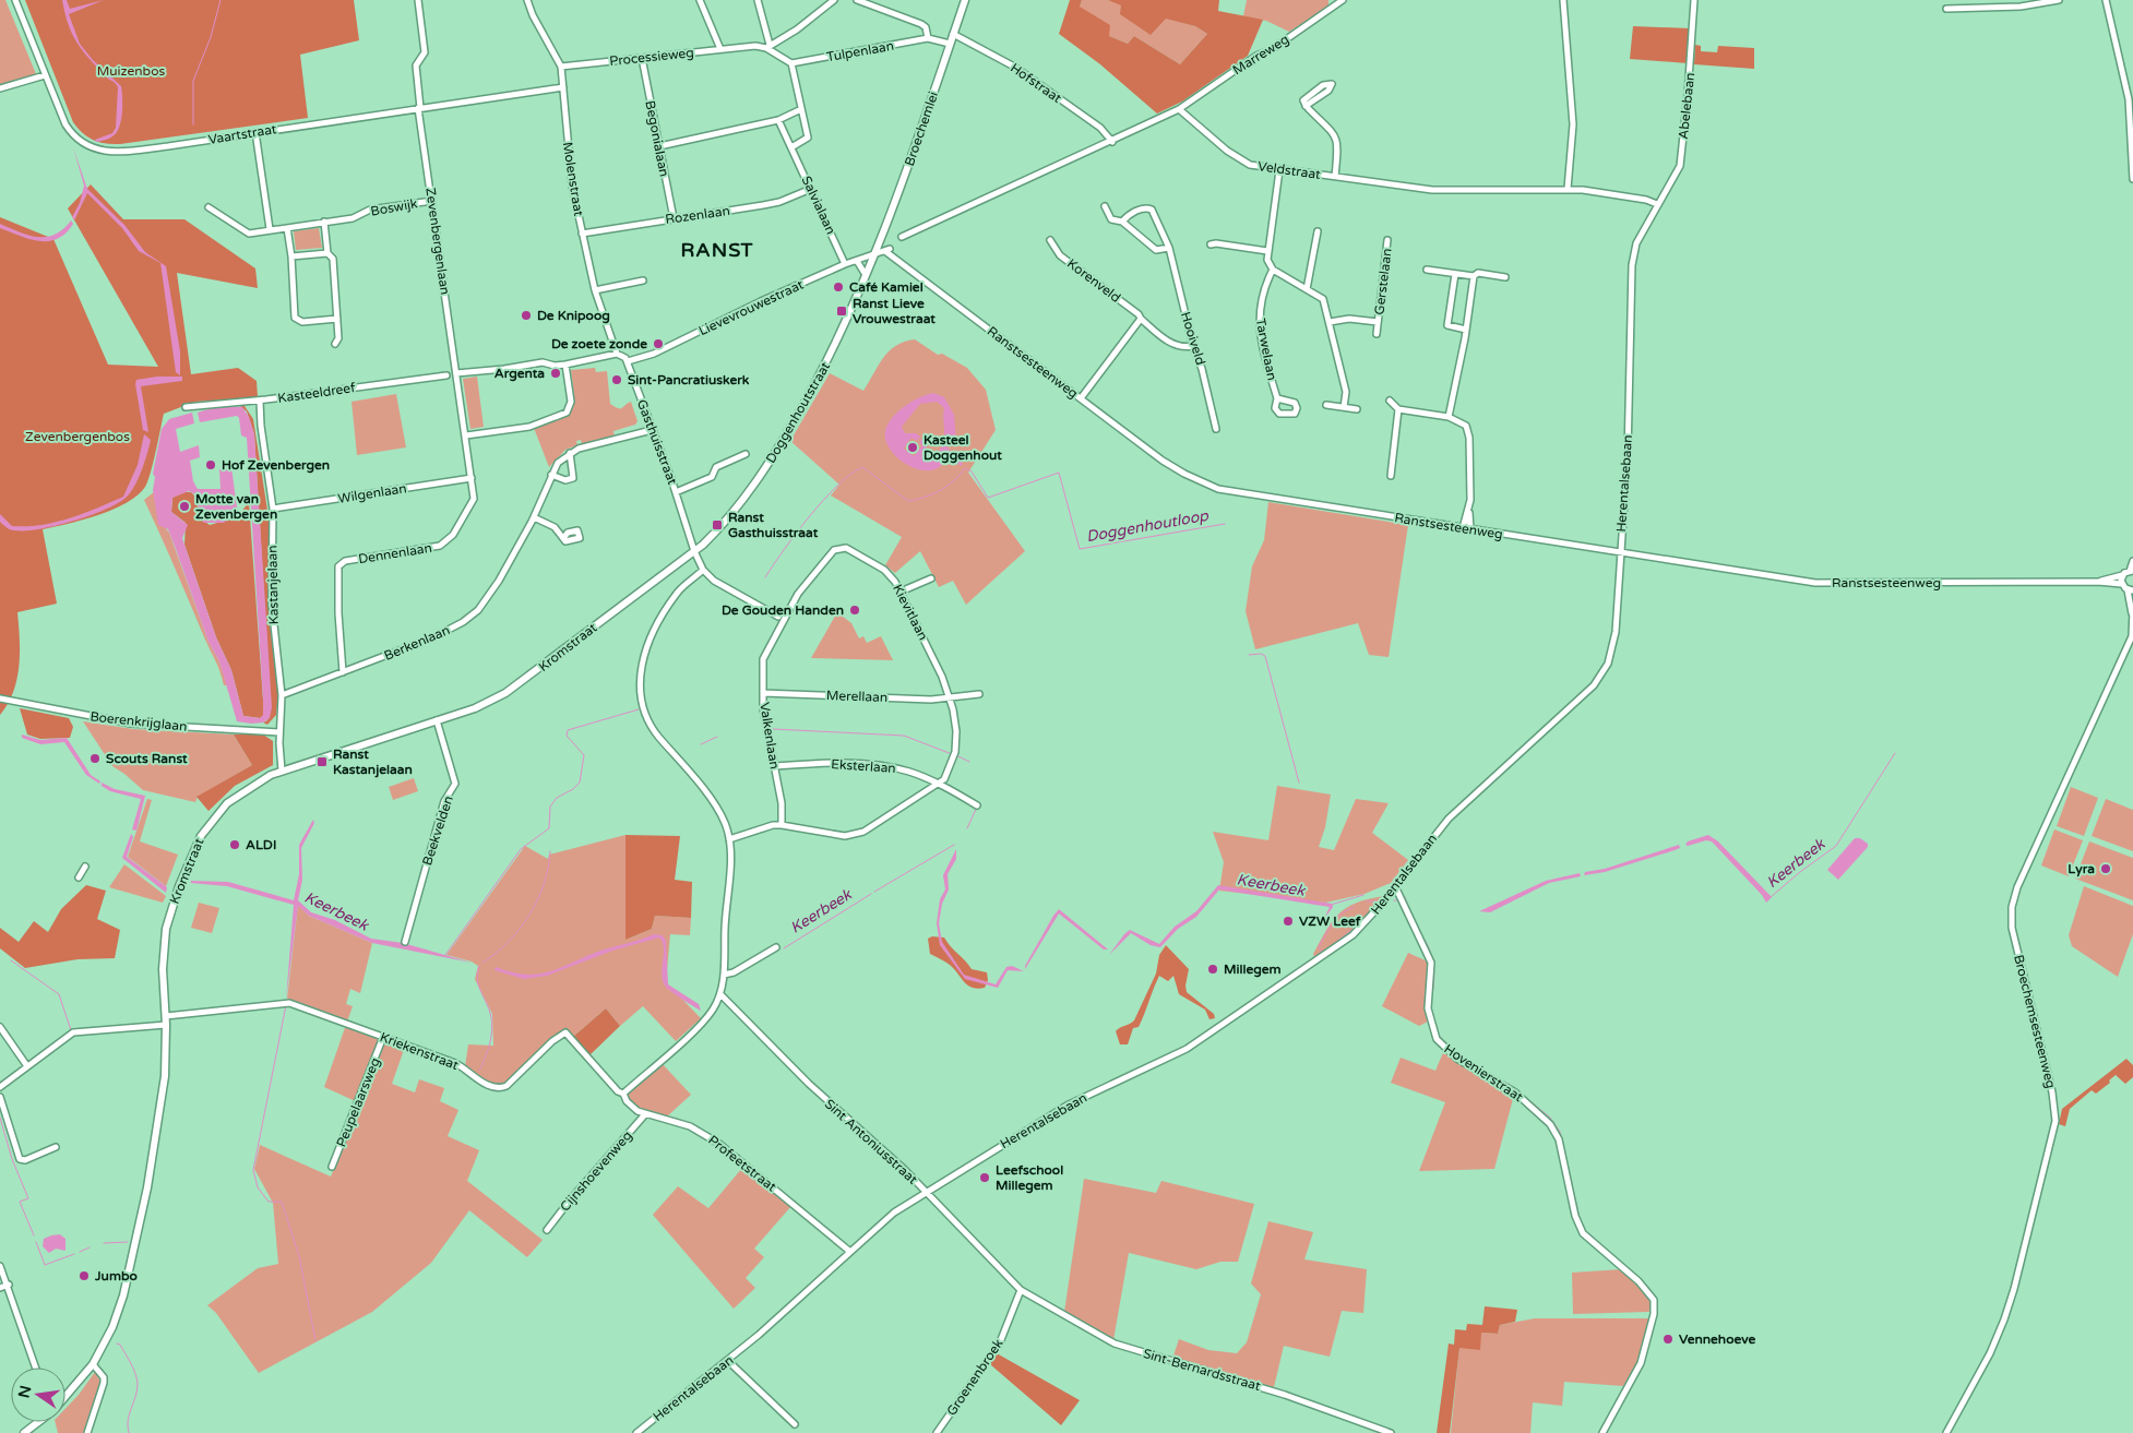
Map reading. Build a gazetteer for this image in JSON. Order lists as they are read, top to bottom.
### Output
{
  "streets": {
    "main road": ["Broechemlei", "Doggenhoutstraat", "Kromstraat"],
    "street": [
      "Tulpenlaan",
      "Marreweg",
      "Processieweg",
      "Hofstraat",
      "Abelebaan",
      "Vaartstraat",
      "Begonialaan",
      "Veldstraat",
      "Molenstraat",
      "Salvialaan",
      "Boswijk",
      "Rozenlaan",
      "Zevenbergenlaan",
      "Korenveld",
      "Gerstelaan",
      "Lievevrouwestraat",
      "Hooiveld",
      "Tarwelaan",
      "Ranstsesteenweg",
      "Kasteeldreef",
      "Gasthuisstraat",
      "Herentalsebaan",
      "Wilgenlaan",
      "Dennenlaan",
      "Kastanjelaan",
      "Kievitlaan",
      "Berkenlaan",
      "Merellaan",
      "Boerenkrijglaan",
      "Valkenlaan",
      "Eksterlaan",
      "Beekvelden",
      "Broechemsesteenweg",
      "Kriekenstraat",
      "Hovenierstraat",
      "Peupelaarsweg",
      "Sint Antoniusstraat",
      "Profeetstraat",
      "Cijnshoevenweg",
      "Sint-Bernardsstraat",
      "Groenenbroek"
    ]
  },
  "crossings": [
    ["Marreweg", "Veldstraat"],
    ["Processieweg", "Begonialaan"],
    ["Processieweg", "Molenstraat"],
    ["Hofstraat", "Broechemlei"],
    ["Abelebaan", "Veldstraat"],
    ["Abelebaan", "Herentalsebaan"],
    ["Broechemlei", "Lievevrouwestraat"],
    ["Broechemlei", "Ranstsesteenweg"],
    ["Broechemlei", "Doggenhoutstraat"],
    ["Vaartstraat", "Molenstraat"],
    ["Vaartstraat", "Zevenbergenlaan"],
    ["Begonialaan", "Rozenlaan"],
    ["Veldstraat", "Herentalsebaan"],
    ["Molenstraat", "Rozenlaan"],
    ["Salvialaan", "Rozenlaan"],
    ["Salvialaan", "Lievevrouwestraat"],
    ["Boswijk", "Zevenbergenlaan"],
    ["Zevenbergenlaan", "Dennenlaan"],
    ["Korenveld", "Hooiveld"],
    ["Lievevrouwestraat", "Ranstsesteenweg"],
    ["Lievevrouwestraat", "Doggenhoutstraat"],
    ["Lievevrouwestraat", "Gasthuisstraat"],
    ["Ranstsesteenweg", "Doggenhoutstraat"],
    ["Ranstsesteenweg", "Herentalsebaan"],
    ["Kasteeldreef", "Kastanjelaan"],
    ["Doggenhoutstraat", "Gasthuisstraat"],
    ["Doggenhoutstraat", "Kromstraat"],
    ["Gasthuisstraat", "Kromstraat"],
    ["Herentalsebaan", "Hovenierstraat"],
    ["Herentalsebaan", "Sint Antoniusstraat"],
    ["Herentalsebaan", "Profeetstraat"],
    ["Wilgenlaan", "Dennenlaan"],
    ["Wilgenlaan", "Kastanjelaan"],
    ["Dennenlaan", "Berkenlaan"],
    ["Kastanjelaan", "Berkenlaan"],
    ["Kastanjelaan", "Kromstraat"],
    ["Kastanjelaan", "Boerenkrijglaan"],
    ["Kievitlaan", "Merellaan"],
    ["Kievitlaan", "Valkenlaan"],
    ["Kievitlaan", "Eksterlaan"],
    ["Kromstraat", "Beekvelden"],
    ["Kromstraat", "Kriekenstraat"],
    ["Merellaan", "Valkenlaan"],
    ["Valkenlaan", "Eksterlaan"],
    ["Kriekenstraat", "Peupelaarsweg"],
    ["Kriekenstraat", "Profeetstraat"],
    ["Sint Antoniusstraat", "Sint-Bernardsstraat"],
    ["Sint Antoniusstraat", "Groenenbroek"],
    ["Profeetstraat", "Cijnshoevenweg"],
    ["Sint-Bernardsstraat", "Groenenbroek"]
  ],
  "districts": ["RANST"],
  "water": ["Doggenhoutloop", "Keerbeek"],
  "parks": ["Muizenbos", "Zevenbergenbos"],
  "places": {
    "other": [
      "Café Kamiel",
      "De Knipoog",
      "De zoete zonde",
      "Argenta",
      "Sint-Pancratiuskerk",
      "Kasteel Doggenhout",
      "Hof Zevenbergen",
      "Motte van Zevenbergen",
      "De Gouden Handen",
      "Scouts Ranst",
      "ALDI",
      "Lyra",
      "VZW Leef",
      "Millegem",
      "Leefschool Millegem",
      "Jumbo",
      "Vennehoeve"
    ],
    "transit": ["Ranst Lieve Vrouwestraat", "Ranst Gasthuisstraat", "Ranst Kastanjelaan"]
  },
  "north": "left"
}
